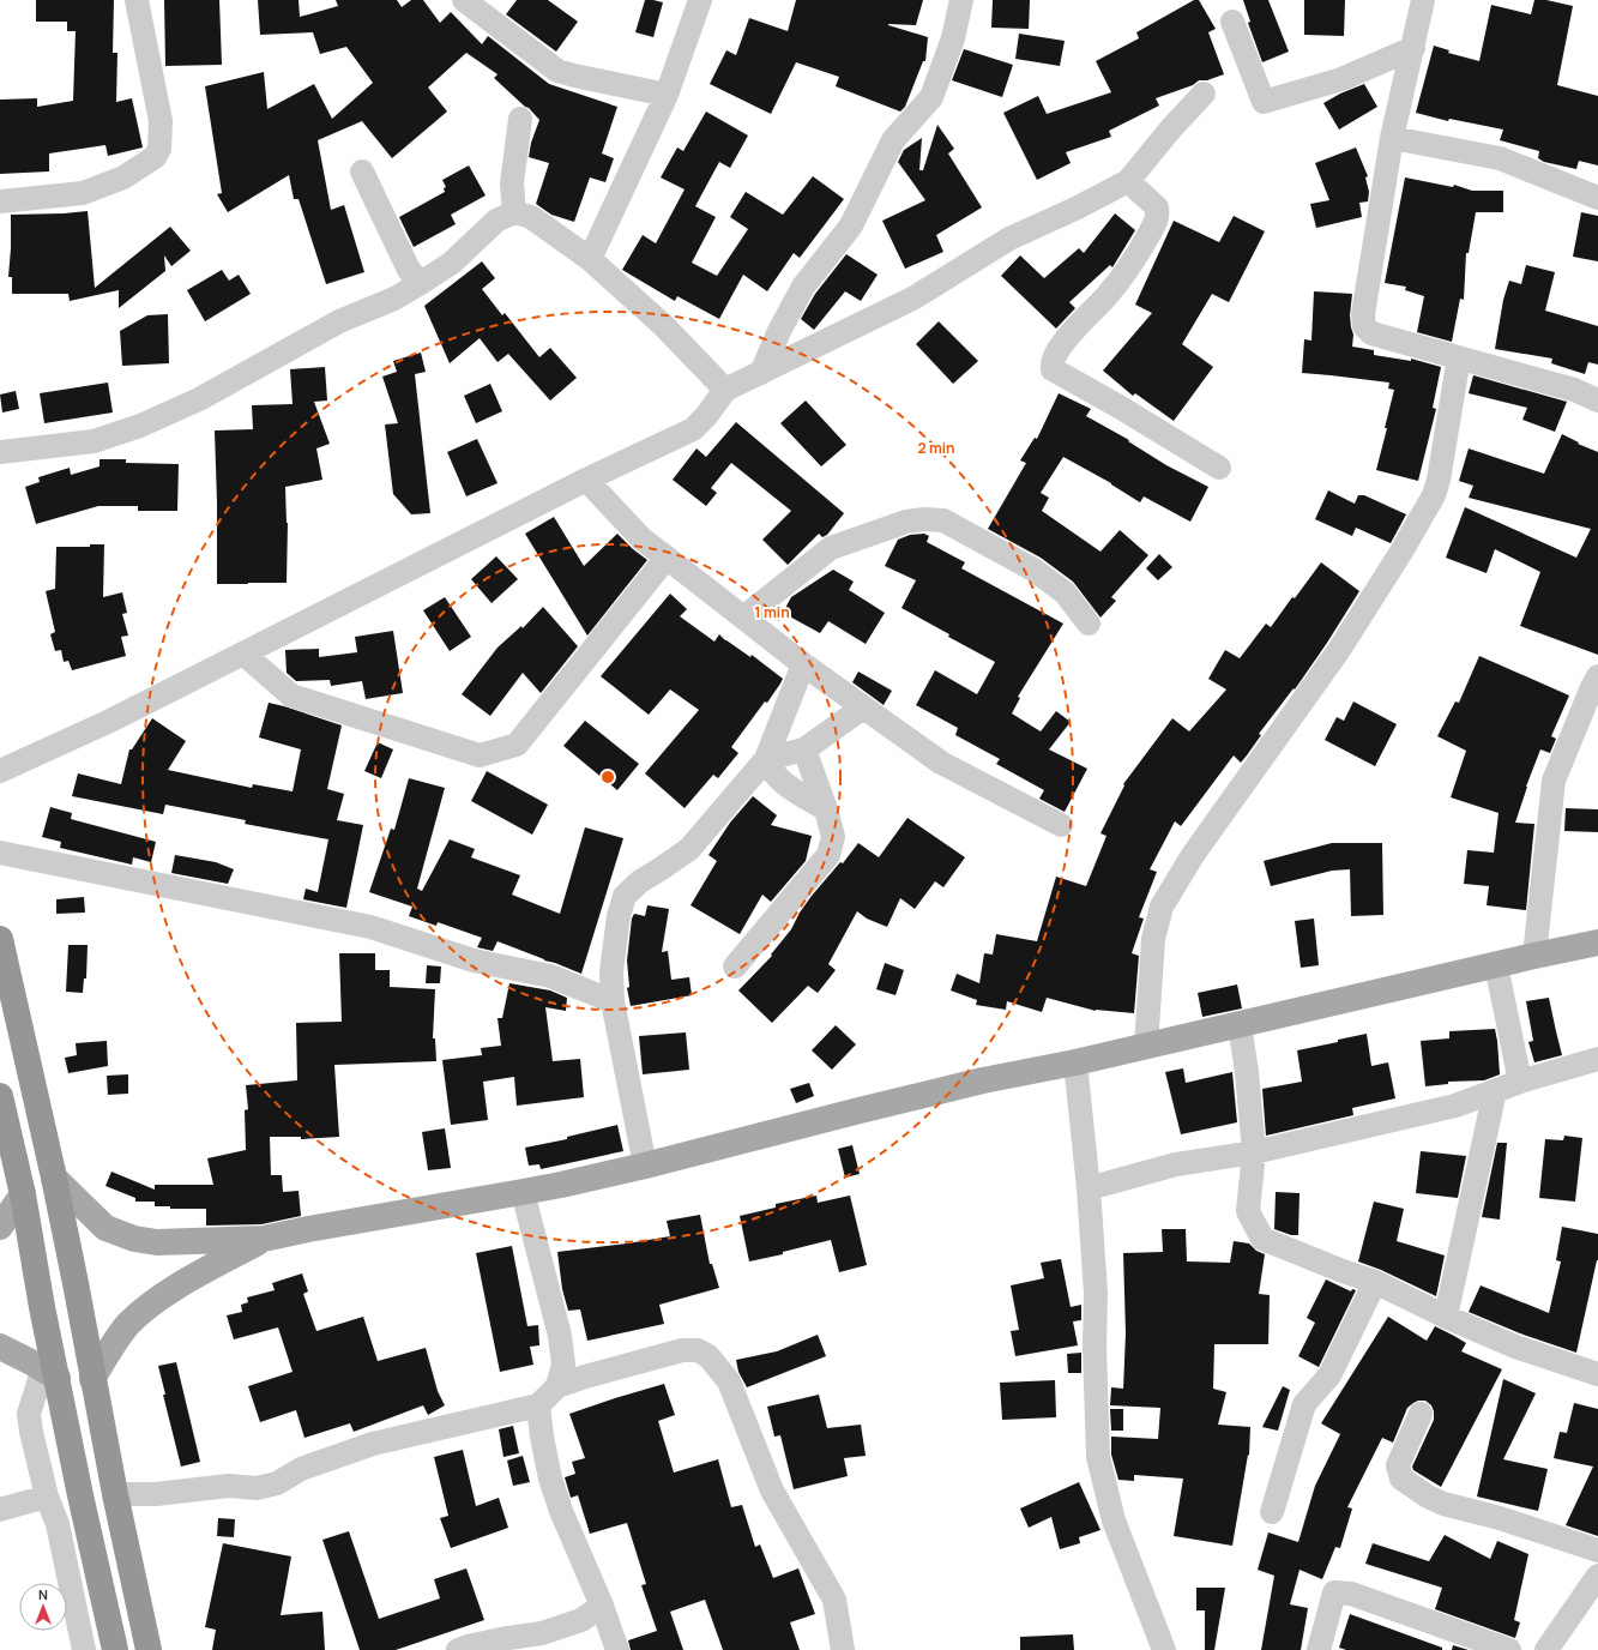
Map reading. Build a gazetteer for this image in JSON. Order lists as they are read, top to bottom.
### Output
{
  "north": "top",
  "rings": ["2 min", "1 min"]
}
